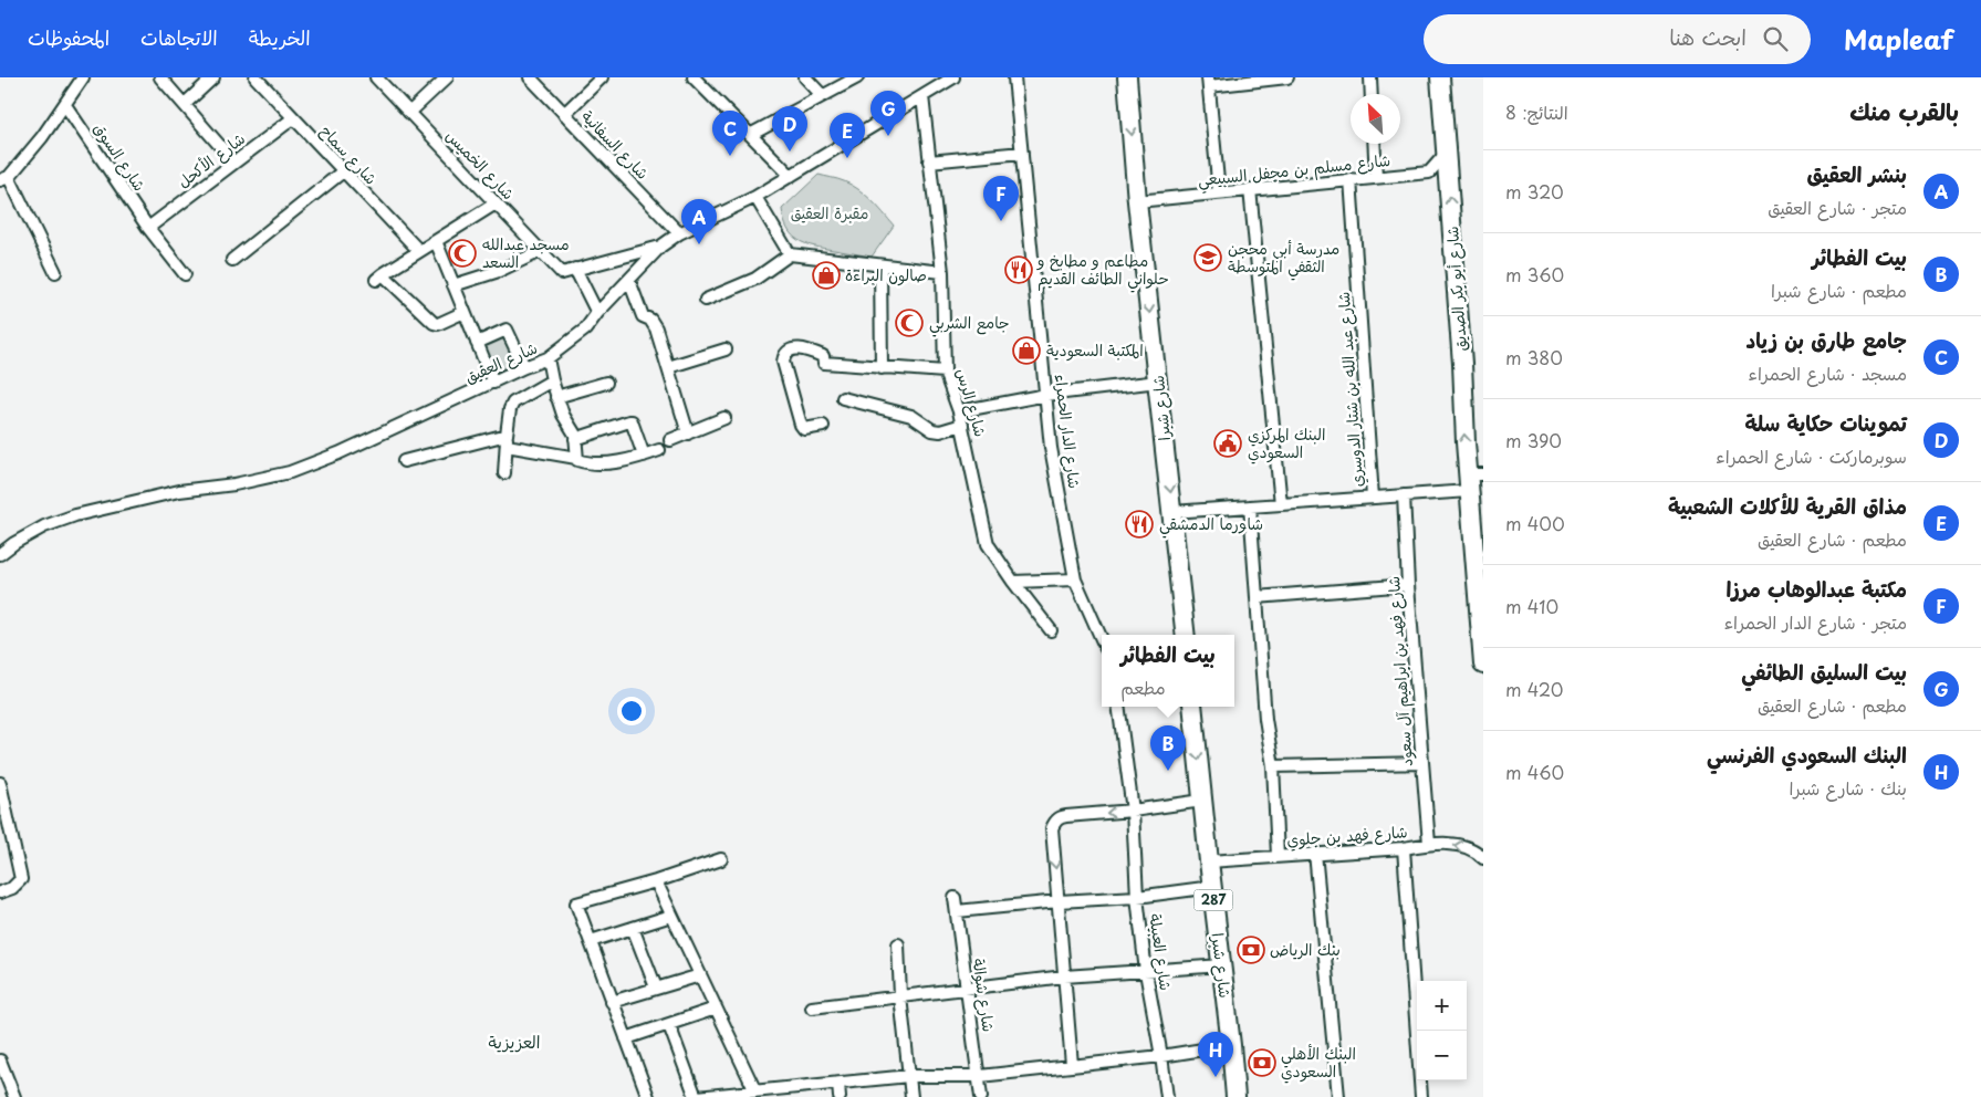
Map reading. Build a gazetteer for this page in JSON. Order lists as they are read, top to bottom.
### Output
{
  "streets": {
    "main road": ["شارع أبو بكر الصديق", "شارع شبرا", "287"],
    "street": [
      "شارع السفانية",
      "شارع سماح",
      "شارع السوق",
      "شارع الأكحل",
      "شارع الخميس",
      "شارع مسلم بن مجفل السبيعي",
      "شارع العقيق",
      "شارع عبد الله بن شتار الدوسري",
      "شارع الرس",
      "شارع الدار الحمراء",
      "شارع فهد بن ابراهيم آل سعود",
      "شارع فهد بن جلوي",
      "شارع العبيلة",
      "شارع شوالة"
    ]
  },
  "crossings": [
    ["شارع السفانية", "شارع العقيق"],
    ["شارع سماح", "شارع الأكحل"],
    ["شارع السوق", "شارع الأكحل"],
    ["شارع مسلم بن مجفل السبيعي", "شارع أبو بكر الصديق"],
    ["شارع مسلم بن مجفل السبيعي", "شارع عبد الله بن شتار الدوسري"],
    ["شارع مسلم بن مجفل السبيعي", "شارع شبرا"],
    ["شارع العقيق", "شارع الرس"],
    ["شارع شبرا", "شارع فهد بن جلوي"],
    ["شارع فهد بن ابراهيم آل سعود", "شارع فهد بن جلوي"]
  ],
  "one_way": ["شارع أبو بكر الصديق", "شارع شبرا"],
  "districts": ["العزيزية"],
  "parks": ["مقبرة العقيق"],
  "places": {
    "mosque": ["مسجد عبدالله السعد", "جامع الشربي"],
    "school or university": ["مدرسة أبي محجن الثقفي المتوسطة"],
    "restaurant": ["مطاعم و مطابخ و حلواني الطائف القديم", "شاورما الدمشقي"],
    "shop": ["صالون البراءة", "المكتبة السعودية"],
    "public building": ["البنك المركزي السعودي"],
    "bank": ["بنك الرياض", "البنك الأهلي السعودي"]
  },
  "north": "top left",
  "page": {
    "header": "Mapleaf",
    "search": "ابحث هنا",
    "nav": ["الخريطة", "الاتجاهات", "المحفوظات"],
    "heading": ["بالقرب منك", "النتائج: 8"],
    "pins": [
      "G",
      "D",
      "C",
      "E",
      "F",
      "A",
      "B",
      "H"
    ],
    "list": [
      {
        "mark": "A",
        "name": "بنشر العقيق",
        "note": "متجر · شارع العقيق",
        "value": "320 m"
      },
      {
        "mark": "B",
        "name": "بيت الفطائر",
        "note": "مطعم · شارع شبرا",
        "value": "360 m"
      },
      {
        "mark": "C",
        "name": "جامع طارق بن زياد",
        "note": "مسجد · شارع الحمراء",
        "value": "380 m"
      },
      {
        "mark": "D",
        "name": "تموينات حكاية سلة",
        "note": "سوبرماركت · شارع الحمراء",
        "value": "390 m"
      },
      {
        "mark": "E",
        "name": "مذاق القرية للأكلات الشعبية",
        "note": "مطعم · شارع العقيق",
        "value": "400 m"
      },
      {
        "mark": "F",
        "name": "مكتبة عبدالوهاب مرزا",
        "note": "متجر · شارع الدار الحمراء",
        "value": "410 m"
      },
      {
        "mark": "G",
        "name": "بيت السليق الطائفي",
        "note": "مطعم · شارع العقيق",
        "value": "420 m"
      },
      {
        "mark": "H",
        "name": "البنك السعودي الفرنسي",
        "note": "بنك · شارع شبرا",
        "value": "460 m"
      }
    ],
    "popup": ["بيت الفطائر", "مطعم"],
    "map_buttons": ["+", "−"]
  }
}
